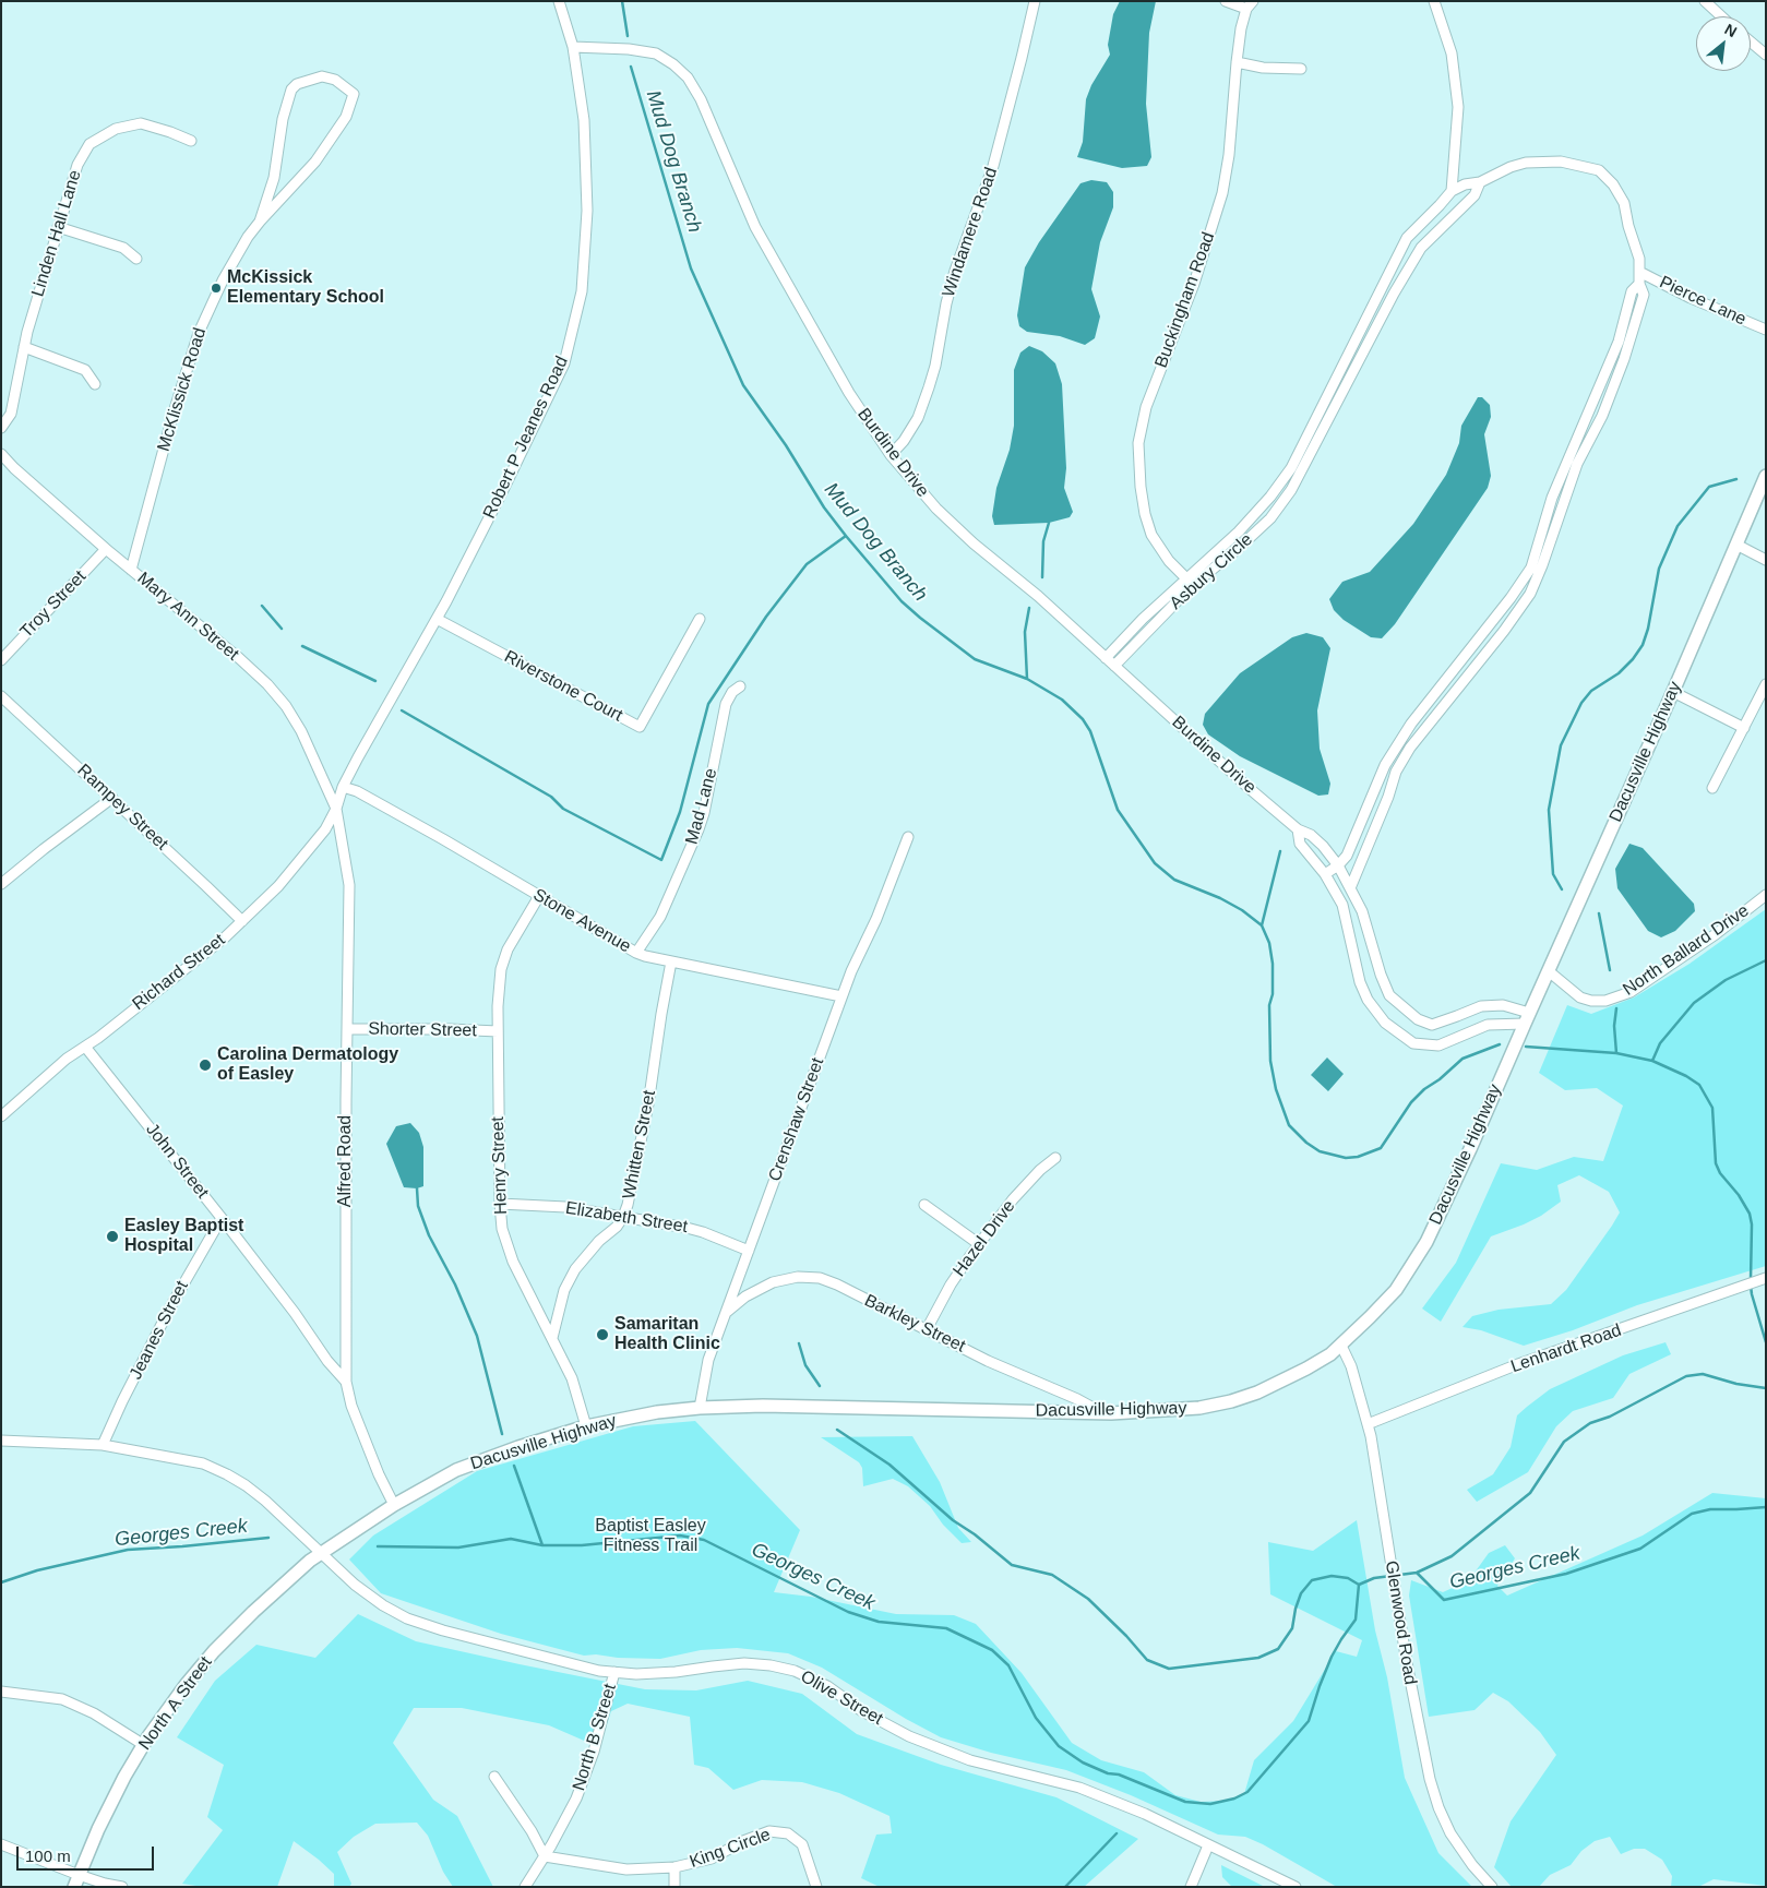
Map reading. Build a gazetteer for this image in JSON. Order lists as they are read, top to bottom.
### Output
{
  "streets": {
    "main road": ["Dacusville Highway", "North A Street"],
    "street": [
      "Windamere Road",
      "Linden Hall Lane",
      "Buckingham Road",
      "Pierce Lane",
      "McKlissick Road",
      "Robert P Jeanes Road",
      "Burdine Drive",
      "Asbury Circle",
      "Troy Street",
      "Mary Ann Street",
      "Riverstone Court",
      "Mad Lane",
      "Rampey Street",
      "Stone Avenue",
      "North Ballard Drive",
      "Richard Street",
      "Shorter Street",
      "Crenshaw Street",
      "Whitten Street",
      "John Street",
      "Alfred Road",
      "Henry Street",
      "Elizabeth Street",
      "Hazel Drive",
      "Barkley Street",
      "Jeanes Street",
      "Lenhardt Road",
      "Glenwood Road",
      "Olive Street",
      "North B Street",
      "King Circle"
    ]
  },
  "crossings": [
    ["Windamere Road", "Burdine Drive"],
    ["Buckingham Road", "Asbury Circle"],
    ["McKlissick Road", "Mary Ann Street"],
    ["Robert P Jeanes Road", "Burdine Drive"],
    ["Robert P Jeanes Road", "Mary Ann Street"],
    ["Robert P Jeanes Road", "Riverstone Court"],
    ["Robert P Jeanes Road", "Stone Avenue"],
    ["Robert P Jeanes Road", "Richard Street"],
    ["Robert P Jeanes Road", "Alfred Road"],
    ["Burdine Drive", "Asbury Circle"],
    ["Burdine Drive", "Dacusville Highway"],
    ["Troy Street", "Mary Ann Street"],
    ["Mary Ann Street", "Richard Street"],
    ["Mary Ann Street", "Alfred Road"],
    ["Dacusville Highway", "North Ballard Drive"],
    ["Dacusville Highway", "Crenshaw Street"],
    ["Dacusville Highway", "Alfred Road"],
    ["Dacusville Highway", "Henry Street"],
    ["Dacusville Highway", "Barkley Street"],
    ["Dacusville Highway", "Glenwood Road"],
    ["Dacusville Highway", "Olive Street"],
    ["Dacusville Highway", "North A Street"],
    ["Mad Lane", "Stone Avenue"],
    ["Rampey Street", "Richard Street"],
    ["Stone Avenue", "Crenshaw Street"],
    ["Stone Avenue", "Whitten Street"],
    ["Stone Avenue", "Henry Street"],
    ["Richard Street", "John Street"],
    ["Richard Street", "Alfred Road"],
    ["Shorter Street", "Alfred Road"],
    ["Shorter Street", "Henry Street"],
    ["Crenshaw Street", "Elizabeth Street"],
    ["Crenshaw Street", "Barkley Street"],
    ["Whitten Street", "Henry Street"],
    ["Whitten Street", "Elizabeth Street"],
    ["John Street", "Alfred Road"],
    ["John Street", "Jeanes Street"],
    ["Henry Street", "Elizabeth Street"],
    ["Hazel Drive", "Barkley Street"],
    ["Jeanes Street", "Olive Street"],
    ["Lenhardt Road", "Glenwood Road"],
    ["Olive Street", "North A Street"],
    ["Olive Street", "North B Street"],
    ["North B Street", "King Circle"]
  ],
  "water": ["Mud Dog Branch", "Georges Creek"],
  "parks": ["Baptist Easley Fitness Trail"],
  "places": [
    "McKissick Elementary School",
    "Carolina Dermatology of Easley",
    "Easley Baptist Hospital",
    "Samaritan Health Clinic"
  ],
  "scale_bar": "100 m",
  "north": "top right"
}
